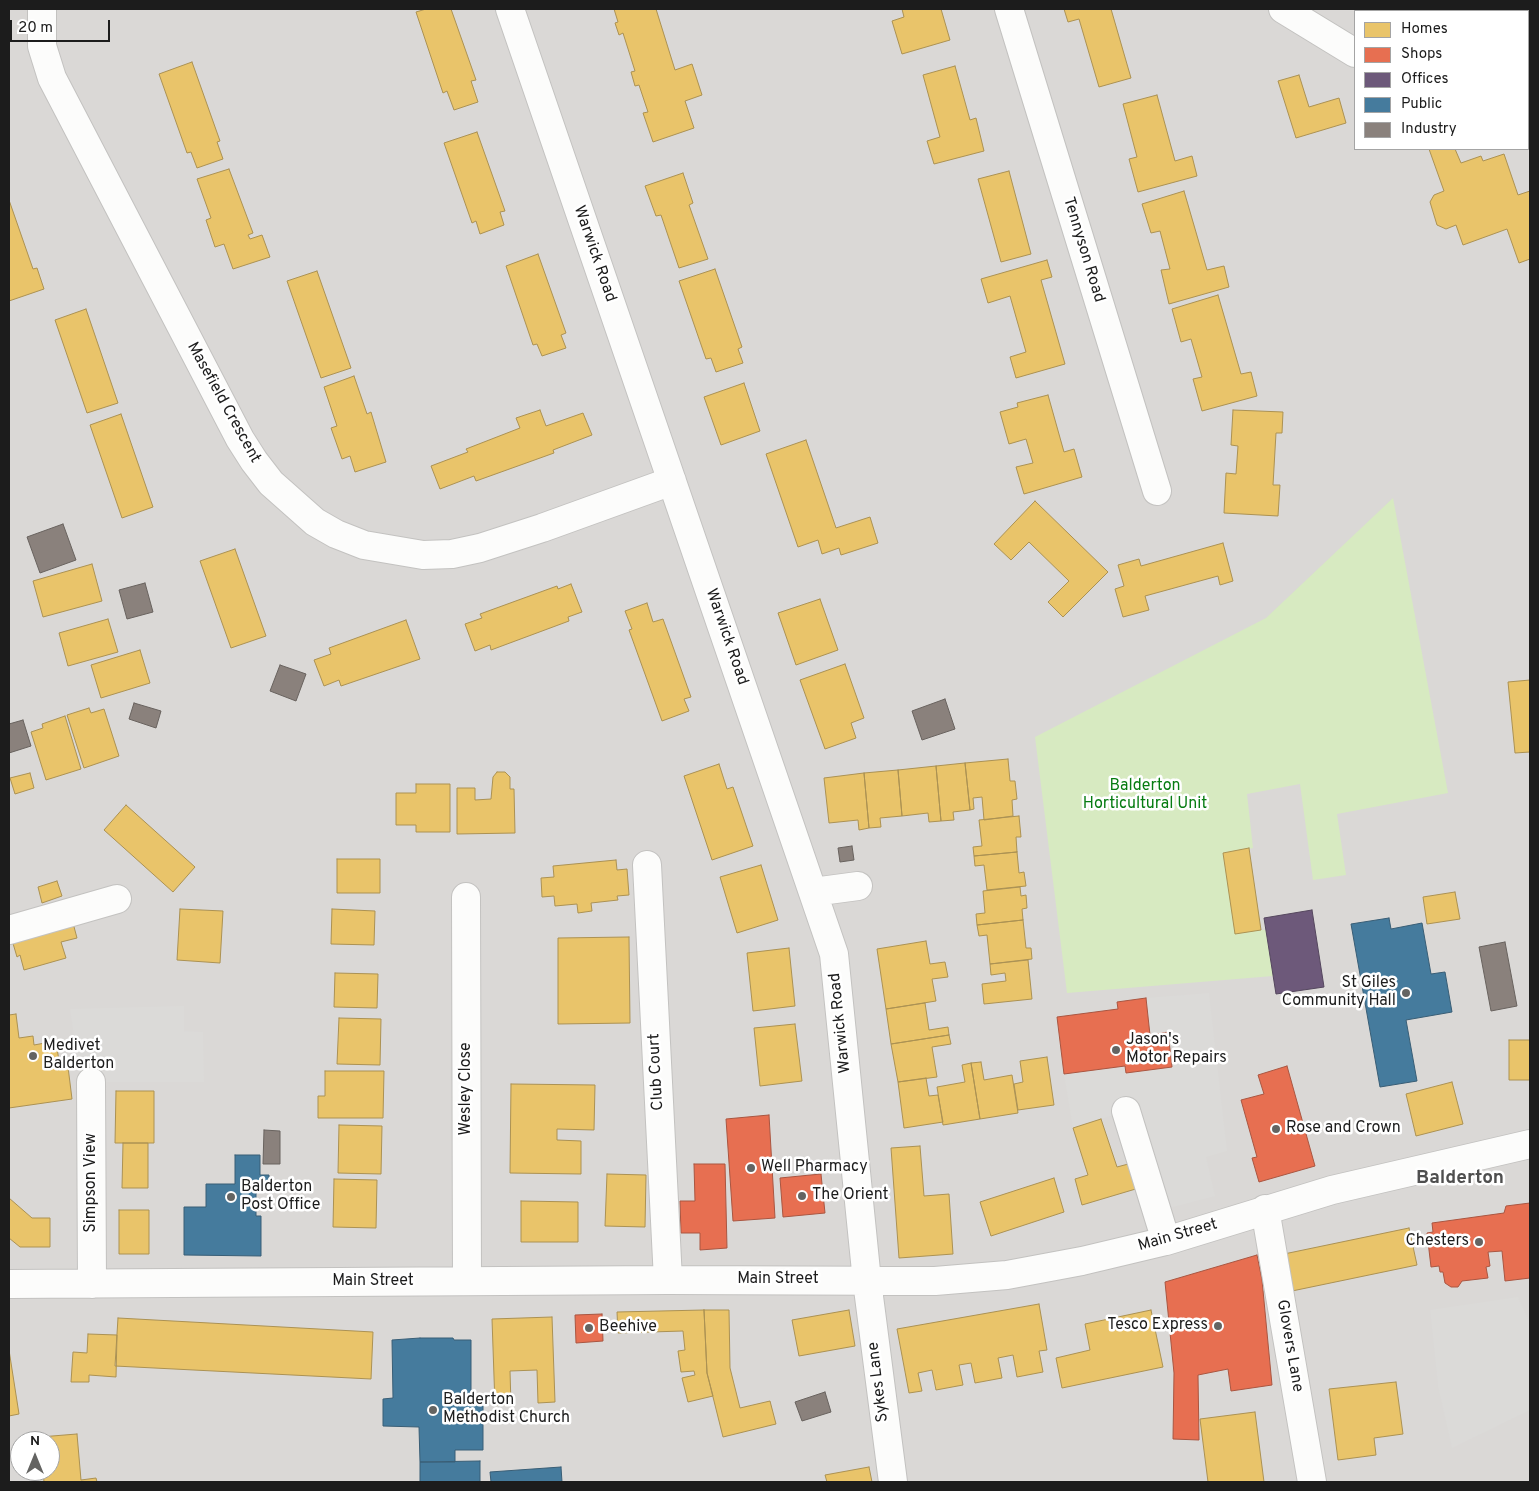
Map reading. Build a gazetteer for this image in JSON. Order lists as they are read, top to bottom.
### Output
{
  "streets": {
    "street": [
      "Tennyson Road",
      "Warwick Road",
      "Masefield Crescent",
      "Club Court",
      "Wesley Close",
      "Simpson View",
      "Main Street",
      "Glovers Lane",
      "Sykes Lane"
    ]
  },
  "crossings": [
    ["Warwick Road", "Masefield Crescent"],
    ["Warwick Road", "Main Street"],
    ["Warwick Road", "Sykes Lane"],
    ["Club Court", "Main Street"],
    ["Wesley Close", "Main Street"],
    ["Simpson View", "Main Street"],
    ["Main Street", "Glovers Lane"],
    ["Main Street", "Sykes Lane"]
  ],
  "districts": ["Balderton"],
  "parks": ["Balderton Horticultural Unit"],
  "places": [
    "St Giles Community Hall",
    "Jason's Motor Repairs",
    "Medivet Balderton",
    "Rose and Crown",
    "Well Pharmacy",
    "The Orient",
    "Balderton Post Office",
    "Chesters",
    "Tesco Express",
    "Beehive",
    "Balderton Methodist Church"
  ],
  "legend": [
    "Homes",
    "Shops",
    "Offices",
    "Public",
    "Industry"
  ],
  "scale_bar": "20 m",
  "north": "top"
}
